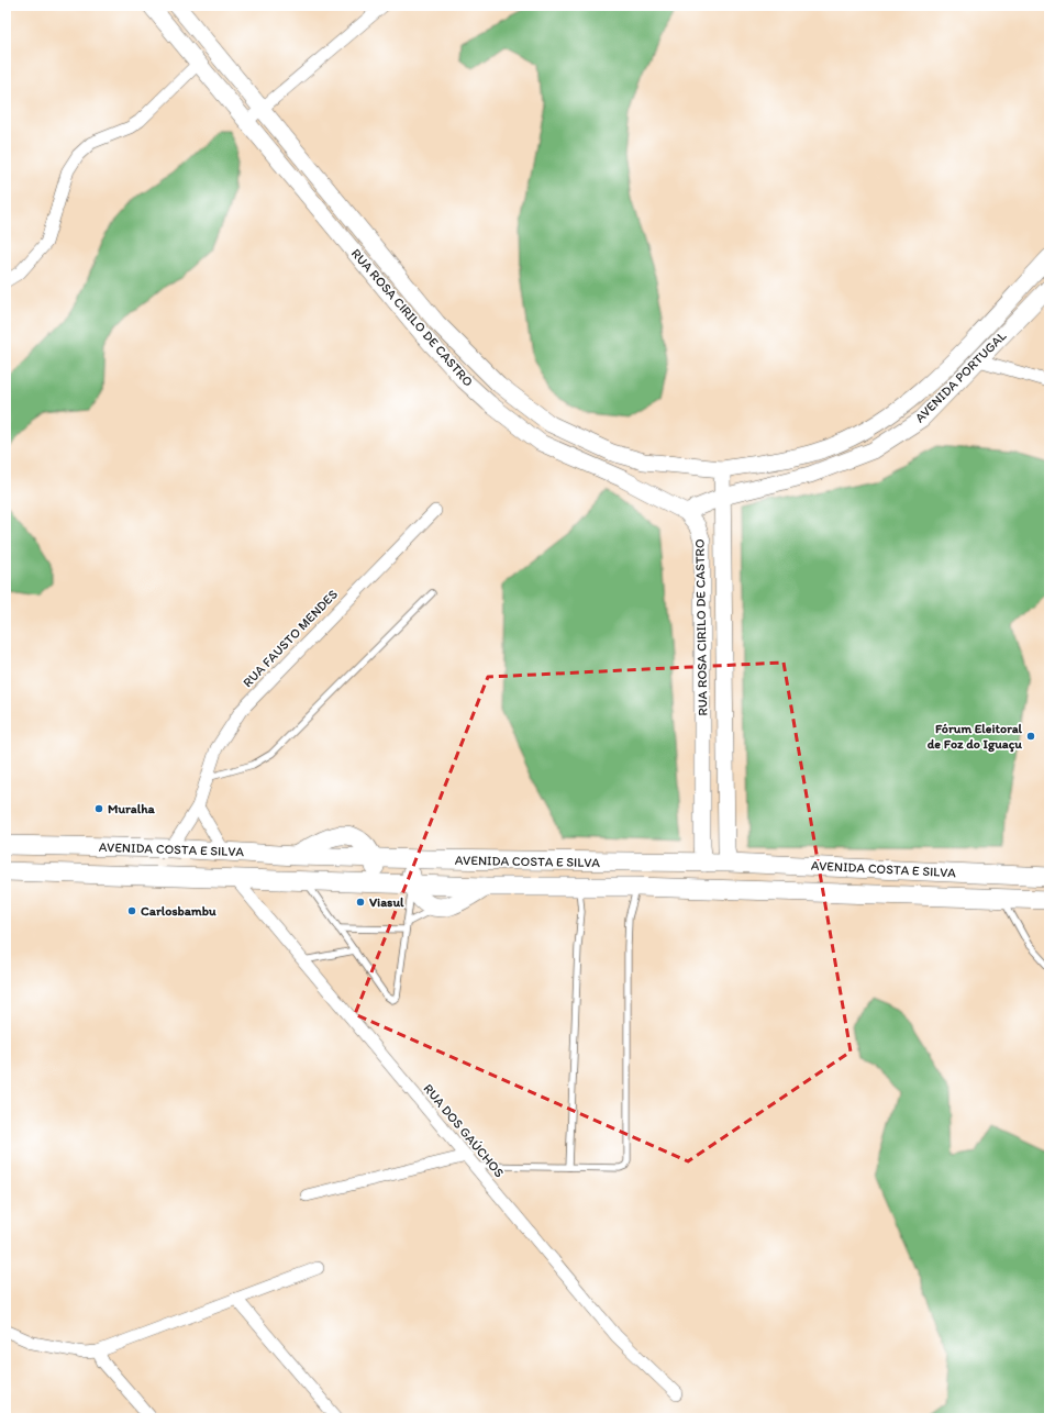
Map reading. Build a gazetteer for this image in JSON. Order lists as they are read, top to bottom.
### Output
{
  "streets": {
    "main road": ["RUA ROSA CIRILO DE CASTRO", "AVENIDA PORTUGAL", "AVENIDA COSTA E SILVA"],
    "street": ["RUA FAUSTO MENDES", "RUA DOS GAÚCHOS"]
  },
  "crossings": [
    ["RUA ROSA CIRILO DE CASTRO", "AVENIDA PORTUGAL"],
    ["RUA ROSA CIRILO DE CASTRO", "AVENIDA COSTA E SILVA"],
    ["RUA FAUSTO MENDES", "AVENIDA COSTA E SILVA"],
    ["AVENIDA COSTA E SILVA", "RUA DOS GAÚCHOS"]
  ],
  "places": [
    "Fórum Eleitoral de Foz do Iguaçu",
    "Muralha",
    "Viasul",
    "Carlosbambu"
  ]
}
